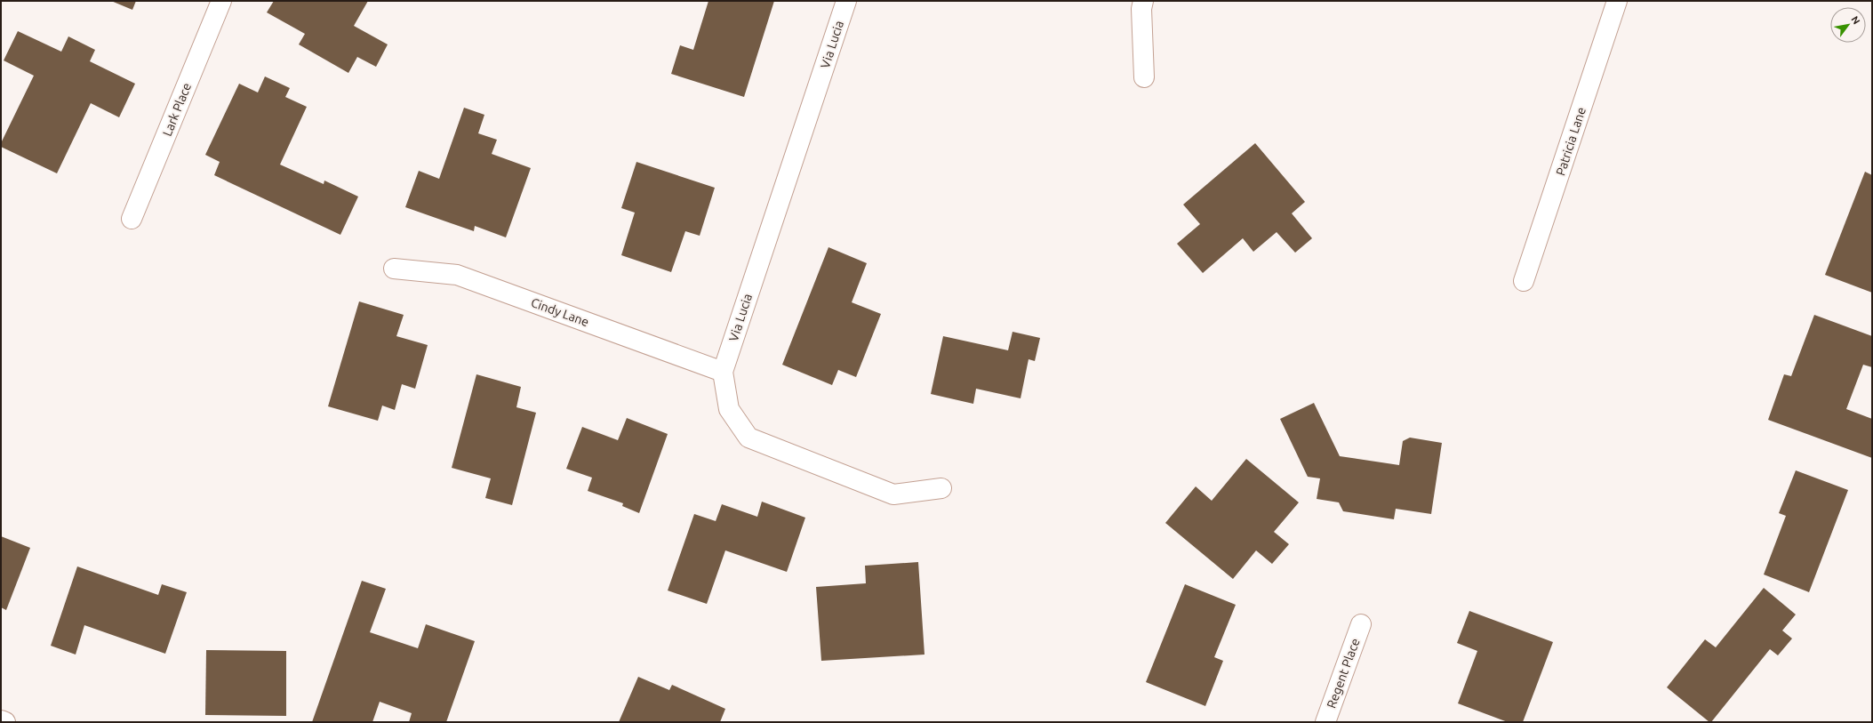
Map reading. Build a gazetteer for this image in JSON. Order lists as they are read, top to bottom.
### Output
{
  "streets": {
    "street": [
      "Via Lucia",
      "Lark Place",
      "Patricia Lane",
      "Cindy Lane",
      "Regent Place"
    ]
  },
  "crossings": [
    ["Via Lucia", "Cindy Lane"]
  ],
  "north": "top right"
}
